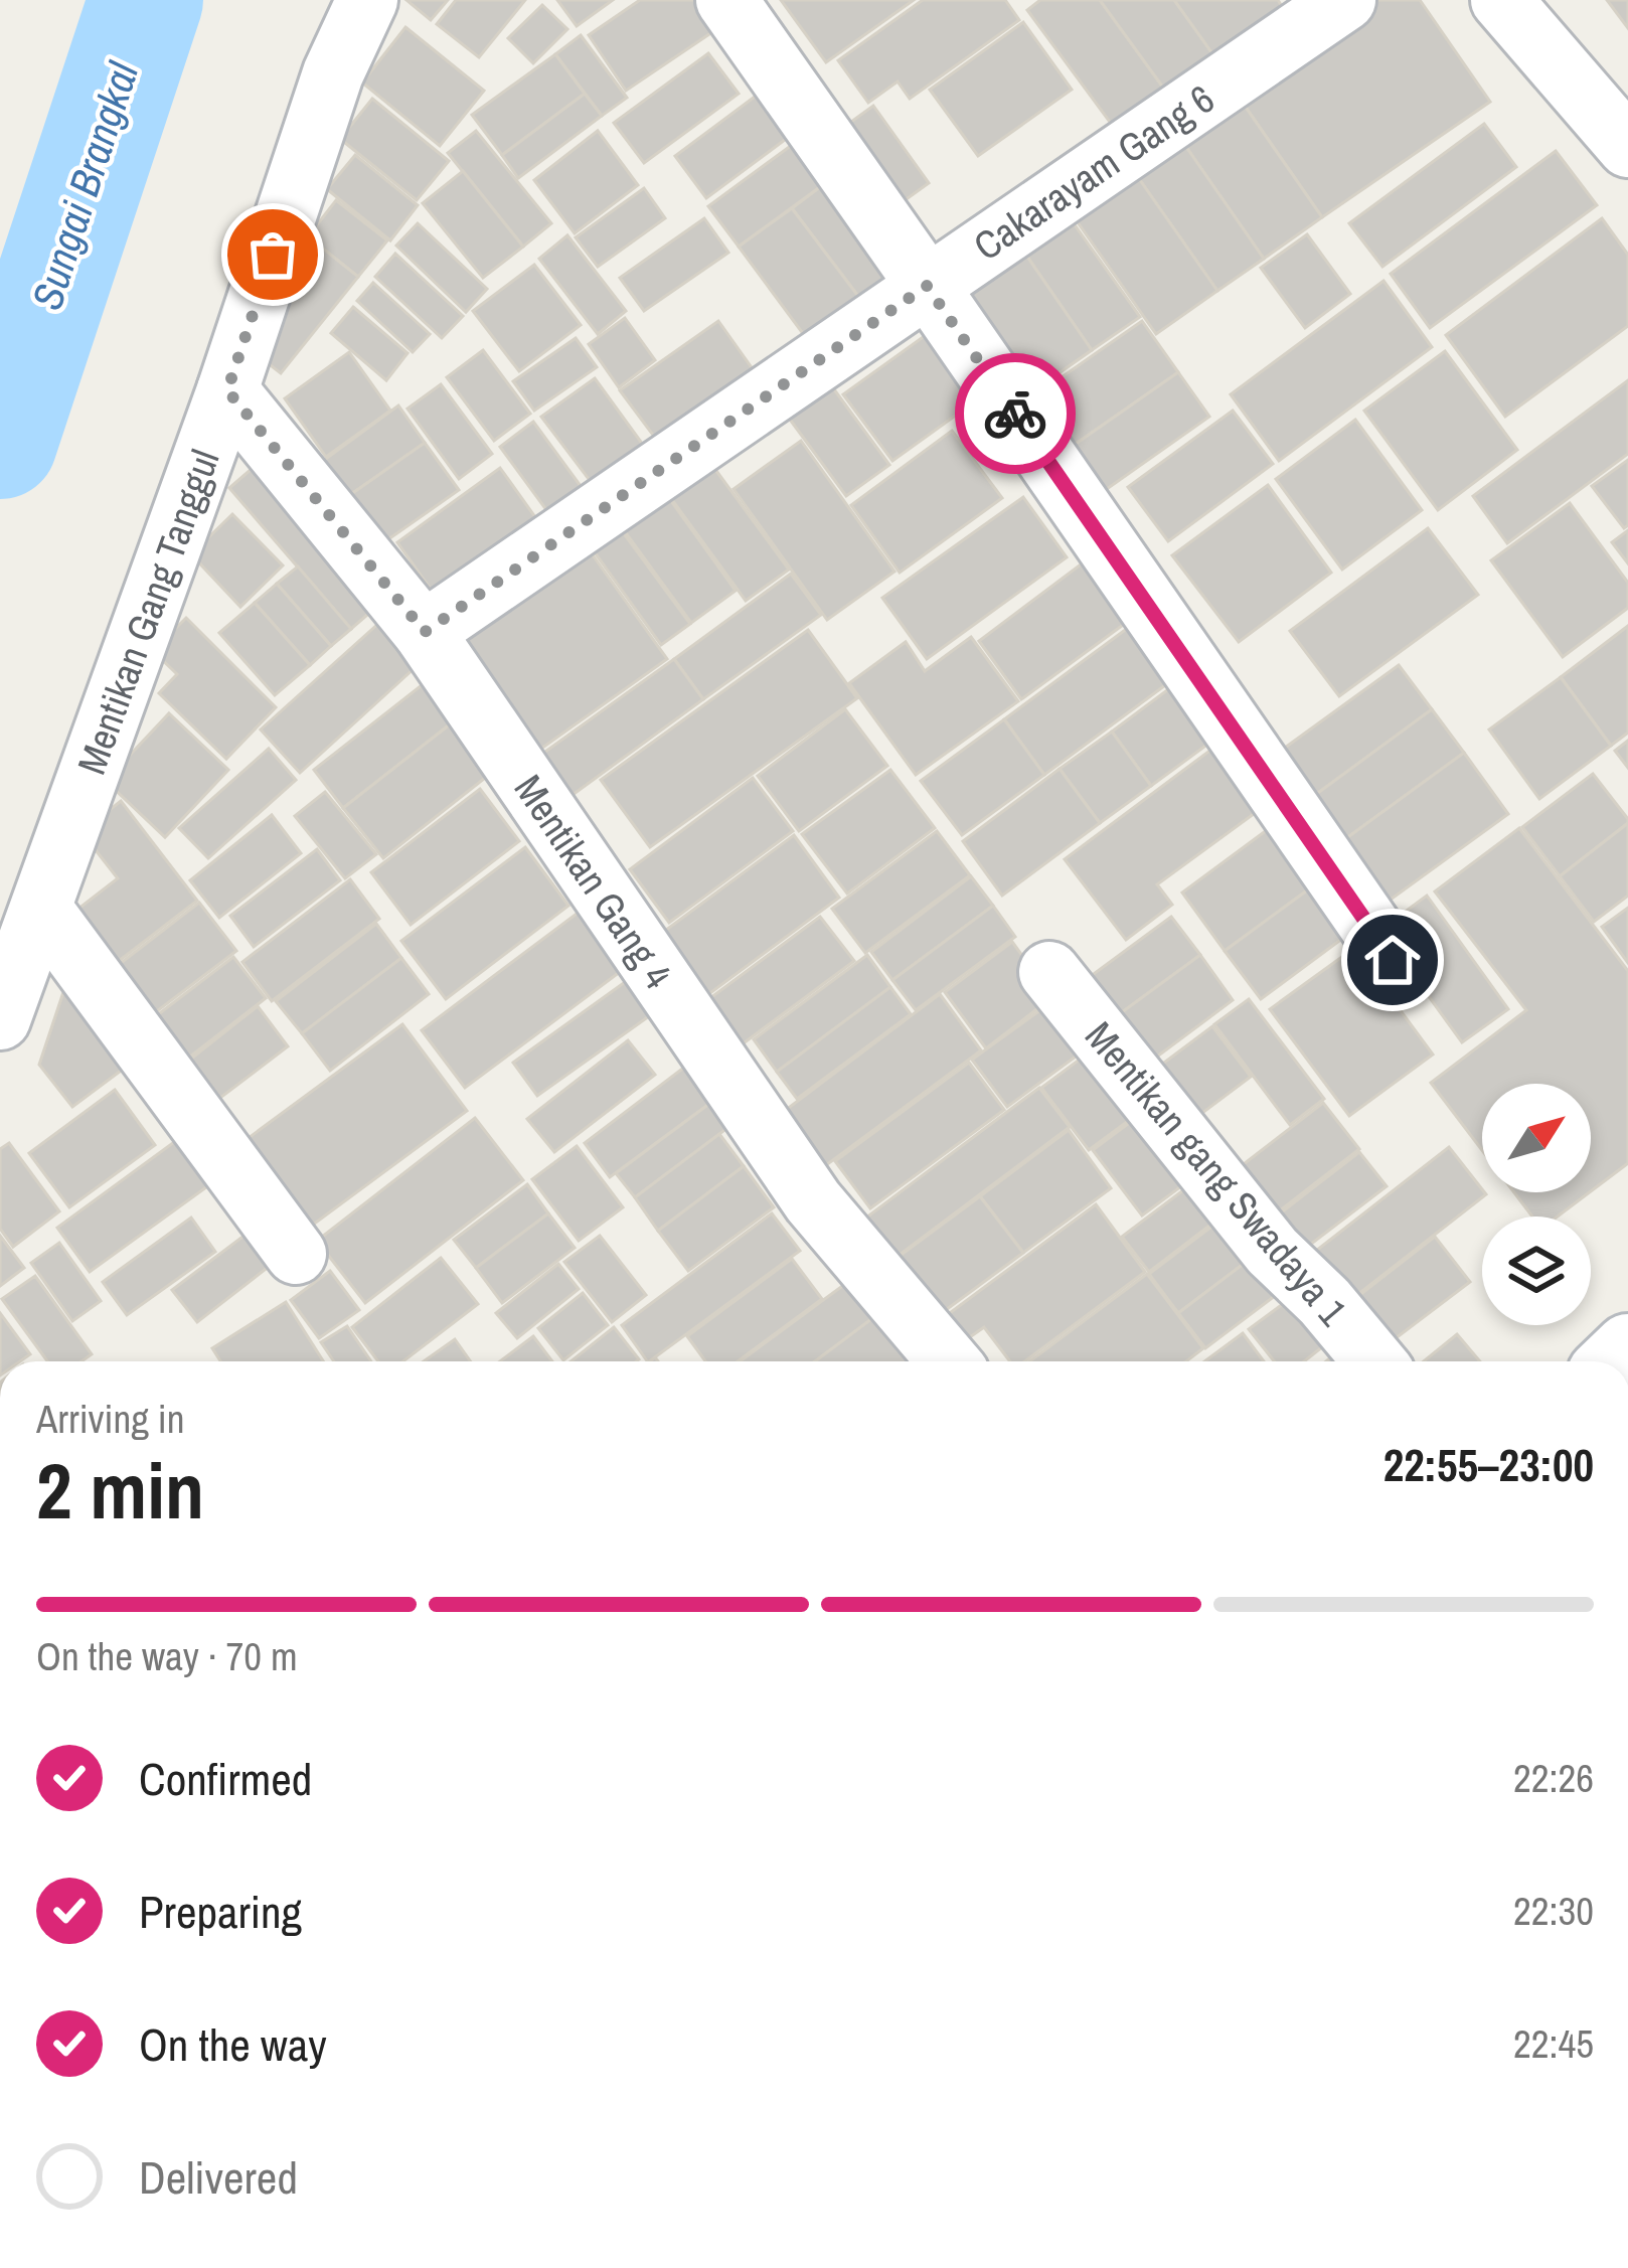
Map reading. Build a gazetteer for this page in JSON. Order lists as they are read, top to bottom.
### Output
{
  "streets": {
    "street": [
      "Cakarayam Gang 6",
      "Mentikan Gang Tanggul",
      "Mentikan Gang 4",
      "Mentikan gang Swadaya 1"
    ]
  },
  "crossings": [
    ["Cakarayam Gang 6", "Mentikan Gang 4"],
    ["Mentikan Gang Tanggul", "Mentikan Gang 4"]
  ],
  "water": ["Sungai Brangkal"],
  "north": "top right",
  "page": {
    "heading": ["2 min", "Arriving in", "22:55–23:00"],
    "bar": "On the way · 70 m",
    "list": [
      ["Confirmed", "22:26"],
      ["Preparing", "22:30"],
      ["On the way", "22:45"],
      "Delivered"
    ]
  }
}
